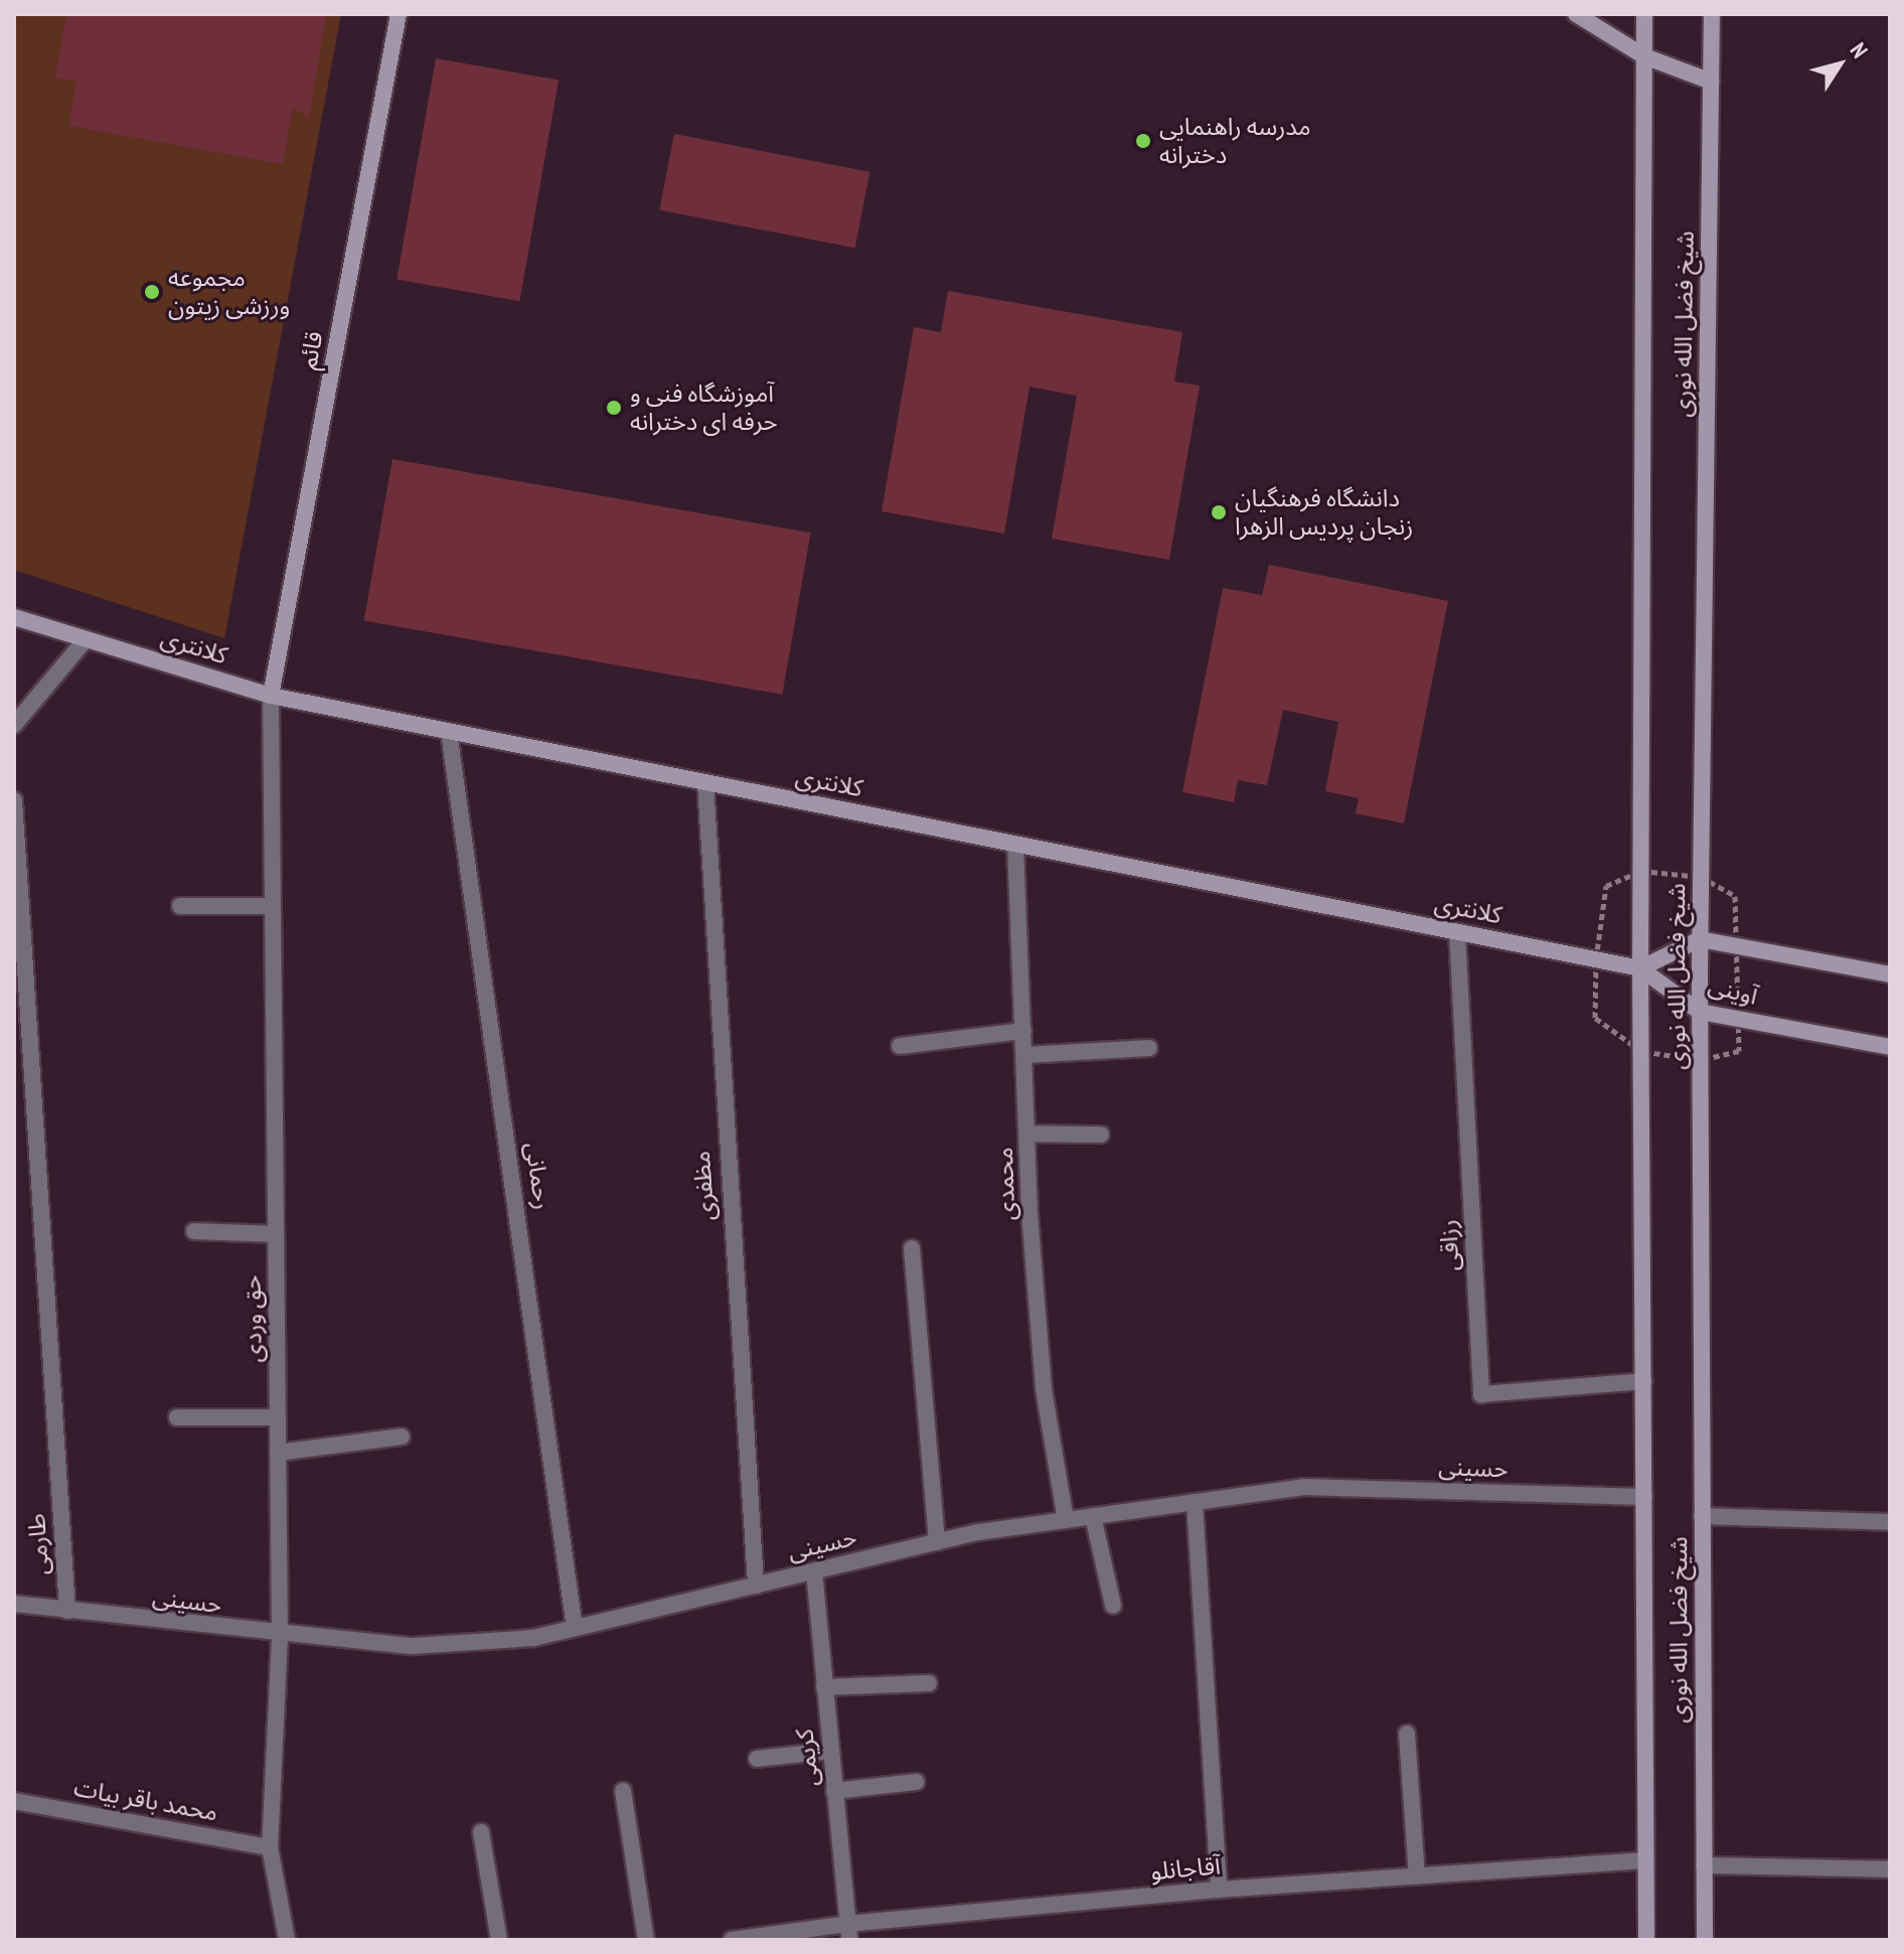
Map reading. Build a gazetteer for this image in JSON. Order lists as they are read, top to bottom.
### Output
{
  "streets": {
    "main road": [
      "شیخ فضل الله نوری",
      "قائم",
      "کلانتری",
      "آوینی"
    ],
    "street": [
      "رحمانی",
      "محمدی",
      "مظفری",
      "رزاقی",
      "حق وردی",
      "حسینی",
      "طارمی",
      "کریمی",
      "محمد باقر بیات",
      "آقاجانلو"
    ]
  },
  "crossings": [
    ["شیخ فضل الله نوری", "کلانتری"],
    ["شیخ فضل الله نوری", "آوینی"],
    ["شیخ فضل الله نوری", "رزاقی"],
    ["شیخ فضل الله نوری", "حسینی"],
    ["شیخ فضل الله نوری", "آقاجانلو"],
    ["قائم", "کلانتری"],
    ["قائم", "حق وردی"],
    ["کلانتری", "آوینی"],
    ["کلانتری", "رحمانی"],
    ["کلانتری", "محمدی"],
    ["کلانتری", "مظفری"],
    ["کلانتری", "رزاقی"],
    ["کلانتری", "حق وردی"],
    ["رحمانی", "حسینی"],
    ["محمدی", "حسینی"],
    ["مظفری", "حسینی"],
    ["حق وردی", "حسینی"],
    ["حق وردی", "محمد باقر بیات"],
    ["حسینی", "طارمی"],
    ["حسینی", "کریمی"],
    ["کریمی", "آقاجانلو"]
  ],
  "places": [
    "مدرسه راهنمایی دخترانه",
    "مجموعه ورزشی زیتون",
    "آموزشگاه فنی و حرفه ای دخترانه",
    "دانشگاه فرهنگیان زنجان پردیس الزهرا"
  ],
  "north": "top right"
}
